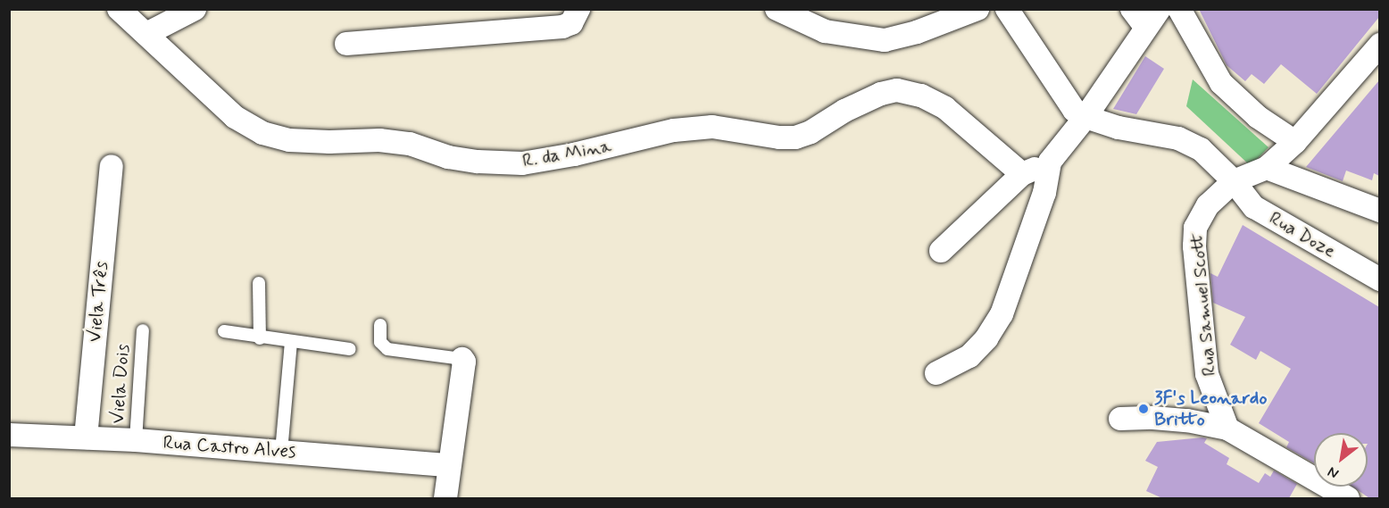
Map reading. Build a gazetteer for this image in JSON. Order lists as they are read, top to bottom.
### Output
{
  "streets": {
    "street": [
      "R. da Mina",
      "Rua Doze",
      "Viela Três",
      "Rua Samuel Scott",
      "Rua Castro Alves"
    ],
    "lane": ["Viela Dois"]
  },
  "crossings": [
    ["Rua Doze", "Rua Samuel Scott"],
    ["Viela Três", "Rua Castro Alves"],
    ["Viela Dois", "Rua Castro Alves"]
  ],
  "places": ["3F's Leonardo Britto"],
  "north": "bottom left"
}
